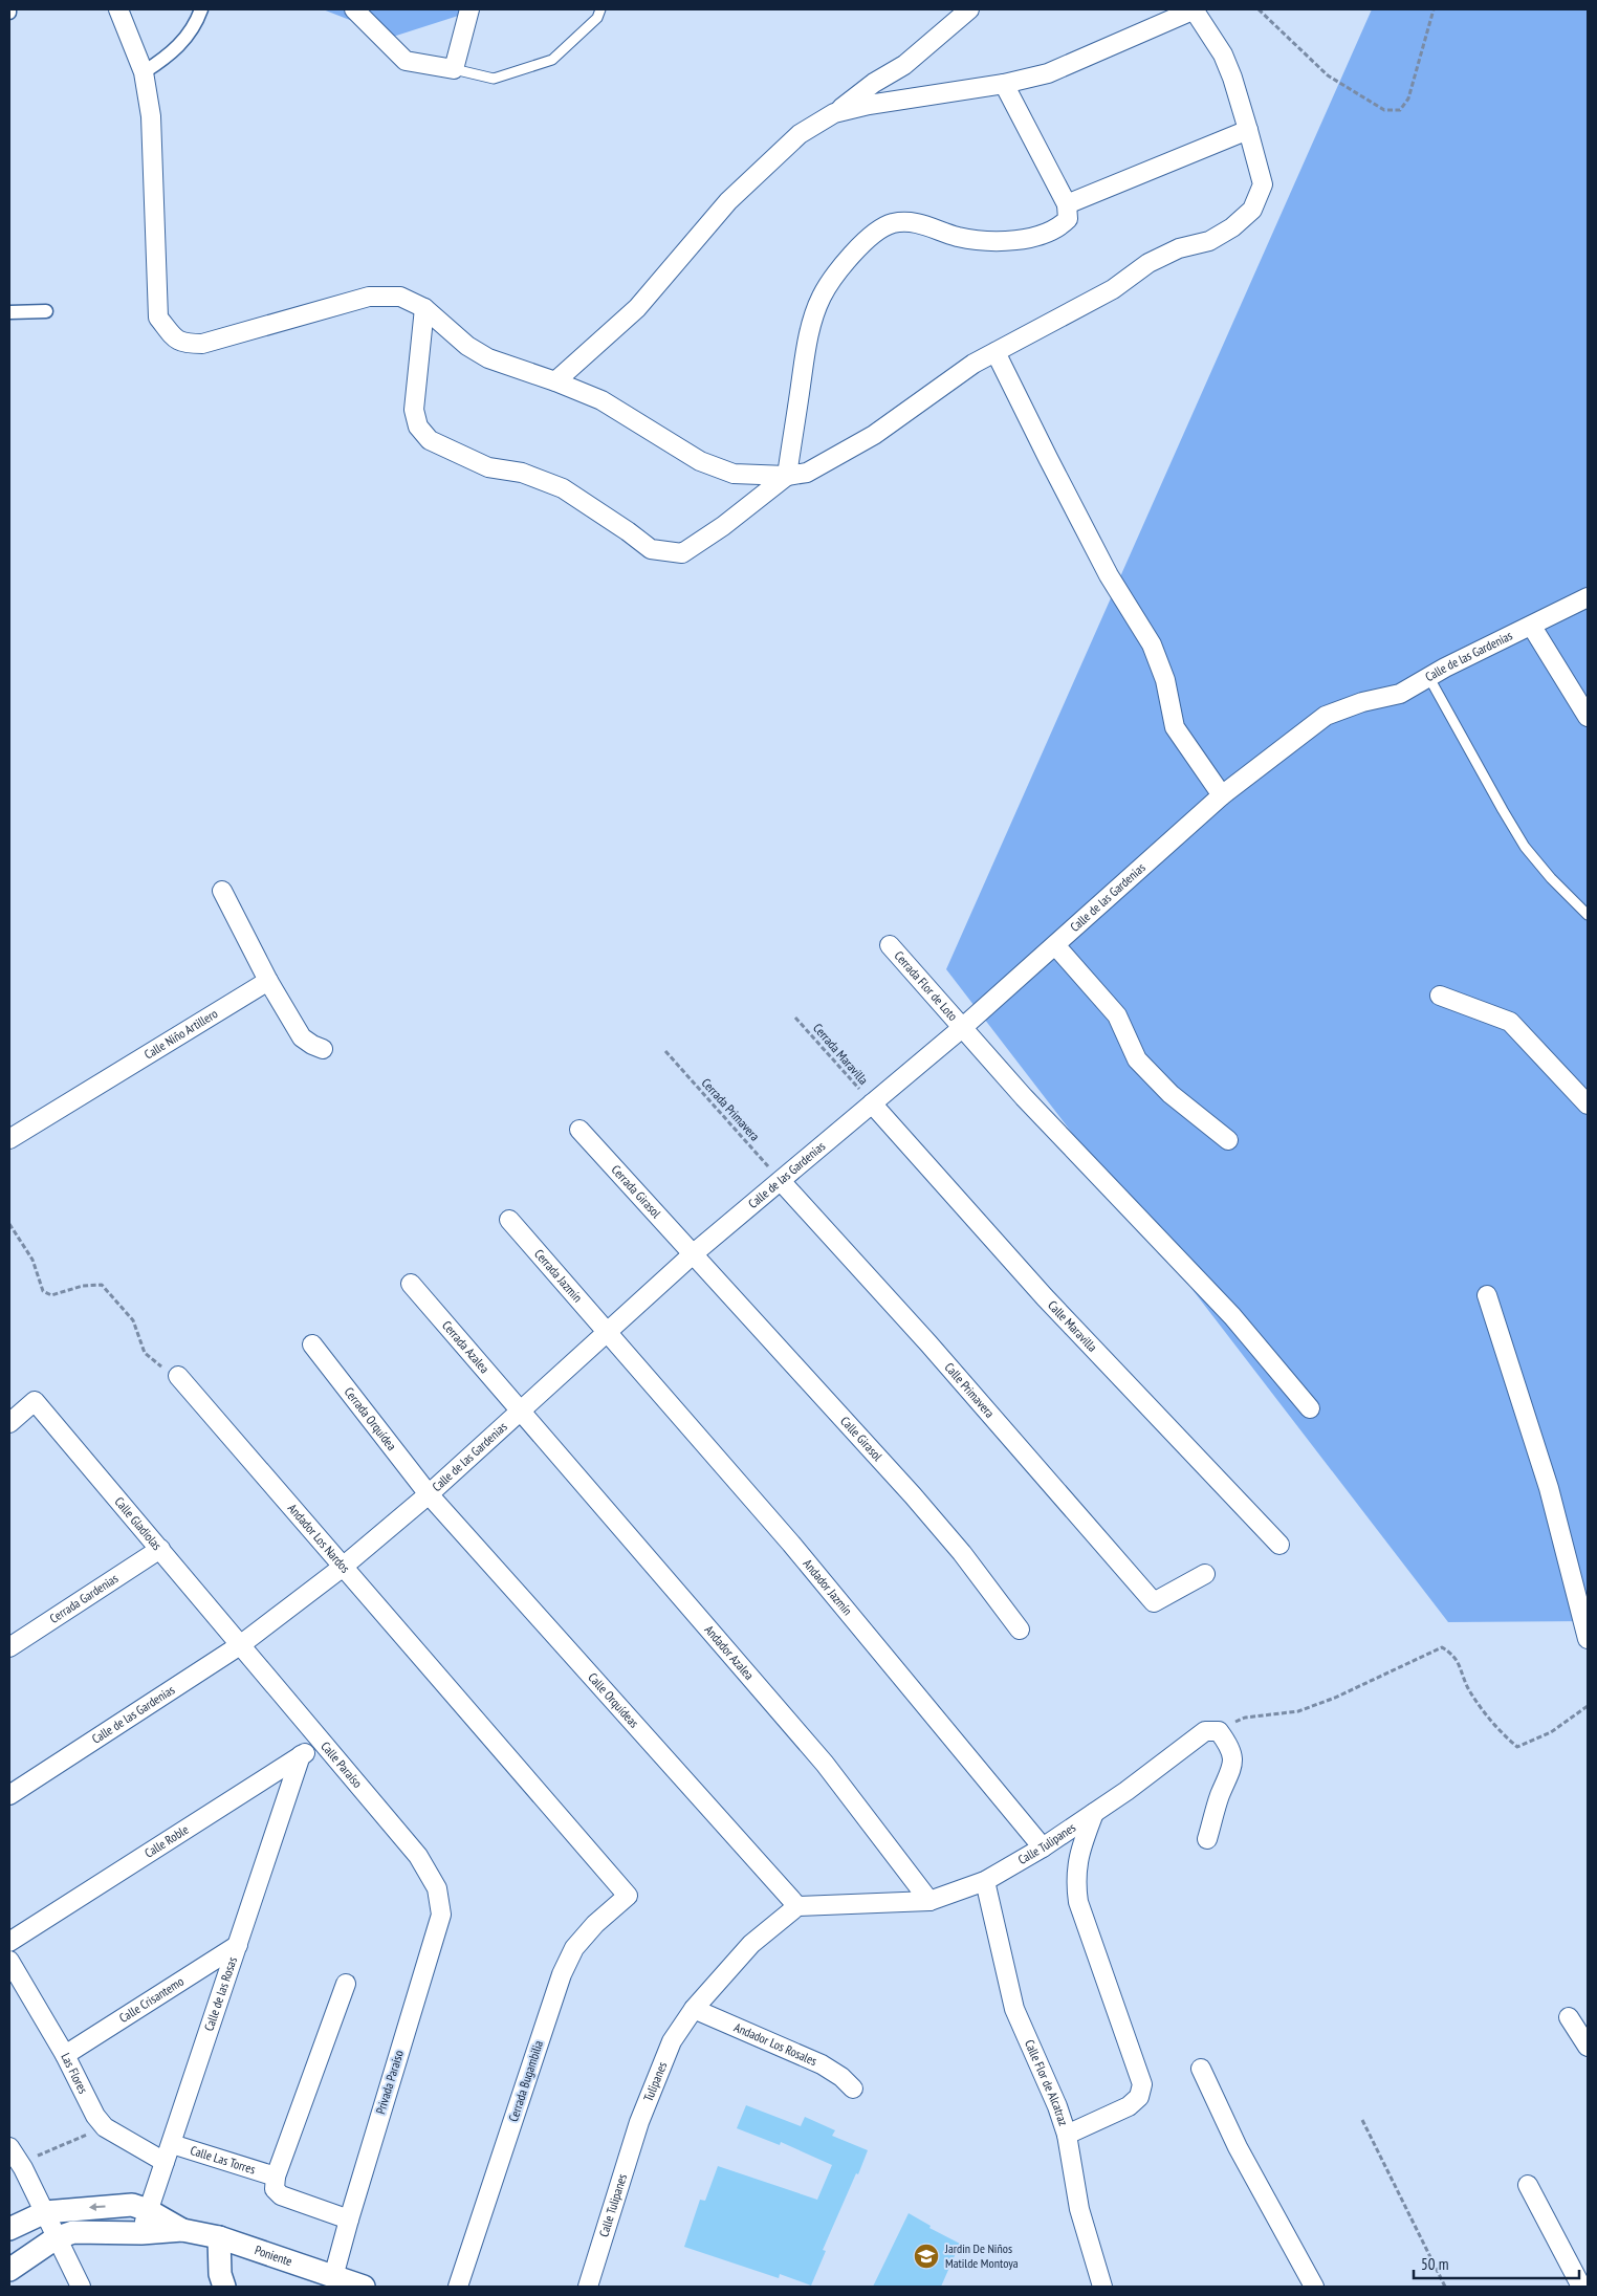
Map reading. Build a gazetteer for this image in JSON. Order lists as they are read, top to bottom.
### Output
{
  "streets": {
    "street": [
      "Calle de las Gardenias",
      "Cerrada Flor de Loto",
      "Calle Niño Artillero",
      "Cerrada Girasol",
      "Cerrada Jazmín",
      "Calle Maravilla",
      "Cerrada Azalea",
      "Calle Primavera",
      "Cerrada Orquídea",
      "Calle Girasol",
      "Calle Gladiolas",
      "Andador Los Nardos",
      "Andador Jazmín",
      "Cerrada Gardenias",
      "Andador Azalea",
      "Calle Orquídeas",
      "Calle Paraíso",
      "Calle Roble",
      "Calle Tulipanes",
      "Calle de las Rosas",
      "Calle Crisantemo",
      "Andador Los Rosales",
      "Las Flores",
      "Cerrada Bugambilia",
      "Privada Paraíso",
      "Tulipanes",
      "Calle Flor de Alcatraz",
      "Calle Las Torres",
      "Poniente"
    ],
    "path": ["Cerrada Maravilla", "Cerrada Primavera"]
  },
  "crossings": [
    ["Calle de las Gardenias", "Cerrada Flor de Loto"],
    ["Calle de las Gardenias", "Cerrada Maravilla"],
    ["Calle de las Gardenias", "Cerrada Primavera"],
    ["Calle de las Gardenias", "Cerrada Girasol"],
    ["Calle de las Gardenias", "Cerrada Jazmín"],
    ["Calle de las Gardenias", "Calle Maravilla"],
    ["Calle de las Gardenias", "Cerrada Azalea"],
    ["Calle de las Gardenias", "Calle Primavera"],
    ["Calle de las Gardenias", "Cerrada Orquídea"],
    ["Calle de las Gardenias", "Calle Girasol"],
    ["Calle de las Gardenias", "Calle Gladiolas"],
    ["Calle de las Gardenias", "Andador Los Nardos"],
    ["Calle de las Gardenias", "Andador Jazmín"],
    ["Calle de las Gardenias", "Andador Azalea"],
    ["Calle de las Gardenias", "Calle Orquídeas"],
    ["Calle de las Gardenias", "Calle Paraíso"],
    ["Cerrada Maravilla", "Calle Maravilla"],
    ["Cerrada Primavera", "Calle Primavera"],
    ["Cerrada Girasol", "Calle Girasol"],
    ["Cerrada Jazmín", "Andador Jazmín"],
    ["Cerrada Azalea", "Andador Azalea"],
    ["Cerrada Orquídea", "Calle Orquídeas"],
    ["Calle Gladiolas", "Cerrada Gardenias"],
    ["Calle Gladiolas", "Calle Paraíso"],
    ["Andador Los Nardos", "Cerrada Bugambilia"],
    ["Andador Jazmín", "Calle Tulipanes"],
    ["Andador Azalea", "Calle Tulipanes"],
    ["Calle Orquídeas", "Calle Tulipanes"],
    ["Calle Paraíso", "Calle Roble"],
    ["Calle Paraíso", "Privada Paraíso"],
    ["Calle Roble", "Calle de las Rosas"],
    ["Calle Tulipanes", "Tulipanes"],
    ["Calle Tulipanes", "Calle Flor de Alcatraz"],
    ["Calle de las Rosas", "Calle Crisantemo"],
    ["Calle de las Rosas", "Las Flores"],
    ["Calle de las Rosas", "Calle Las Torres"],
    ["Calle de las Rosas", "Poniente"],
    ["Calle Crisantemo", "Las Flores"],
    ["Andador Los Rosales", "Tulipanes"],
    ["Privada Paraíso", "Calle Las Torres"],
    ["Privada Paraíso", "Poniente"]
  ],
  "places": {
    "school or university": ["Jardin De Niños Matilde Montoya"]
  },
  "scale_bar": "50 m"
}
